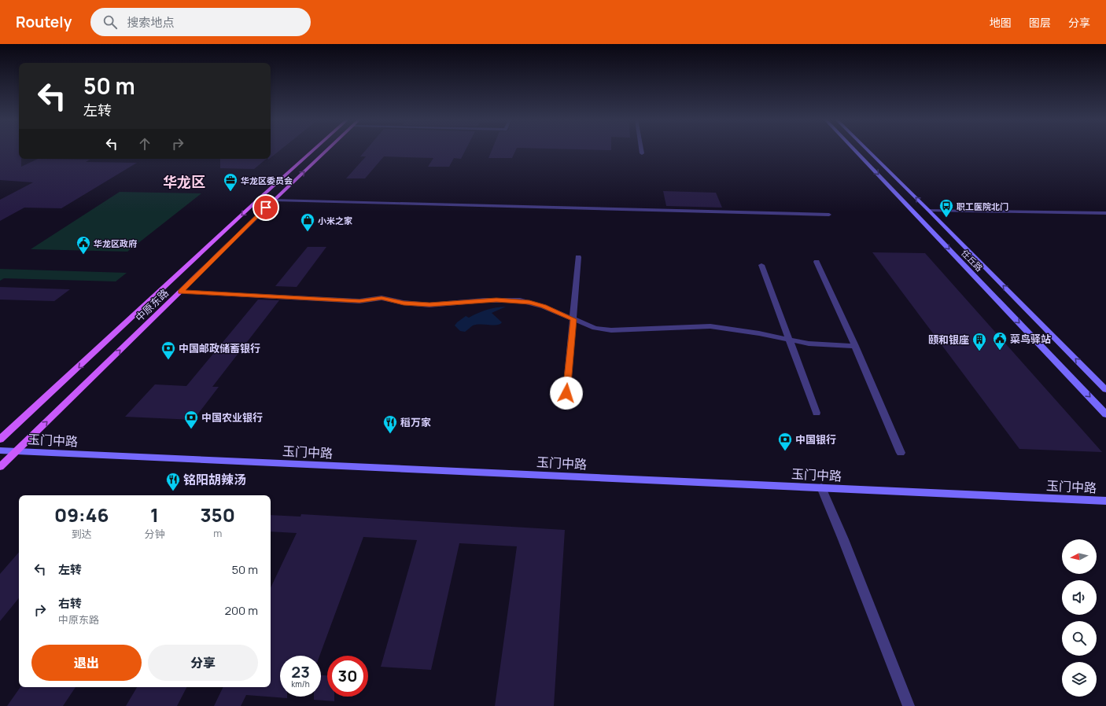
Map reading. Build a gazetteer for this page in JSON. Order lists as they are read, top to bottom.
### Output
{
  "streets": {
    "main road": ["中原东路"],
    "street": ["任丘路", "玉门中路"]
  },
  "crossings": [
    ["中原东路", "玉门中路"]
  ],
  "districts": ["华龙区"],
  "places": {
    "office": ["华龙区委员会"],
    "bus stop": ["职工医院北门"],
    "shop": ["小米之家"],
    "public building": ["华龙区政府", "菜鸟驿站"],
    "building": ["颐和银座"],
    "bank": ["中国邮政储蓄银行", "中国农业银行", "中国银行"],
    "restaurant": ["稻万家", "铭阳胡辣汤"]
  },
  "north": "left",
  "page": {
    "header": "Routely",
    "search": "搜索地点",
    "nav": ["地图", "图层", "分享"],
    "turn": ["50 m", "左转"],
    "eta": [
      "09:46",
      "到达",
      "1",
      "分钟",
      "350",
      "m"
    ],
    "list": [
      {
        "name": "左转",
        "value": "50 m"
      },
      {
        "name": "右转",
        "note": "中原东路",
        "value": "200 m"
      }
    ],
    "buttons": ["退出", "分享"],
    "speed": "23 km/h",
    "limit": "30"
  }
}
